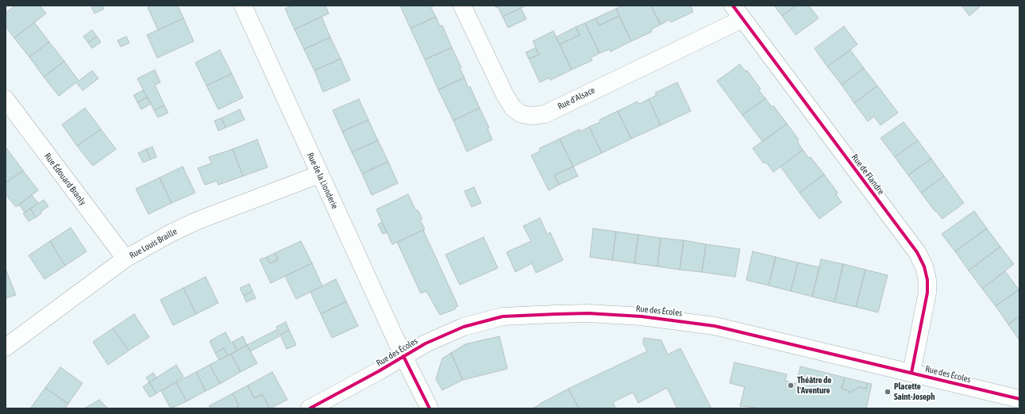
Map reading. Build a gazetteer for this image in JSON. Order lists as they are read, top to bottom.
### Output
{
  "streets": {
    "street": [
      "Rue d'Alsace",
      "Rue de Flandre",
      "Rue Édouard Branly",
      "Rue de la Lionderie",
      "Rue Louis Braille",
      "Rue des Écoles"
    ]
  },
  "crossings": [
    ["Rue d'Alsace", "Rue de Flandre"],
    ["Rue de Flandre", "Rue des Écoles"],
    ["Rue Édouard Branly", "Rue Louis Braille"],
    ["Rue de la Lionderie", "Rue Louis Braille"],
    ["Rue de la Lionderie", "Rue des Écoles"]
  ],
  "places": ["Théâtre de l'Aventure", "Placette Saint-Joseph"]
}
